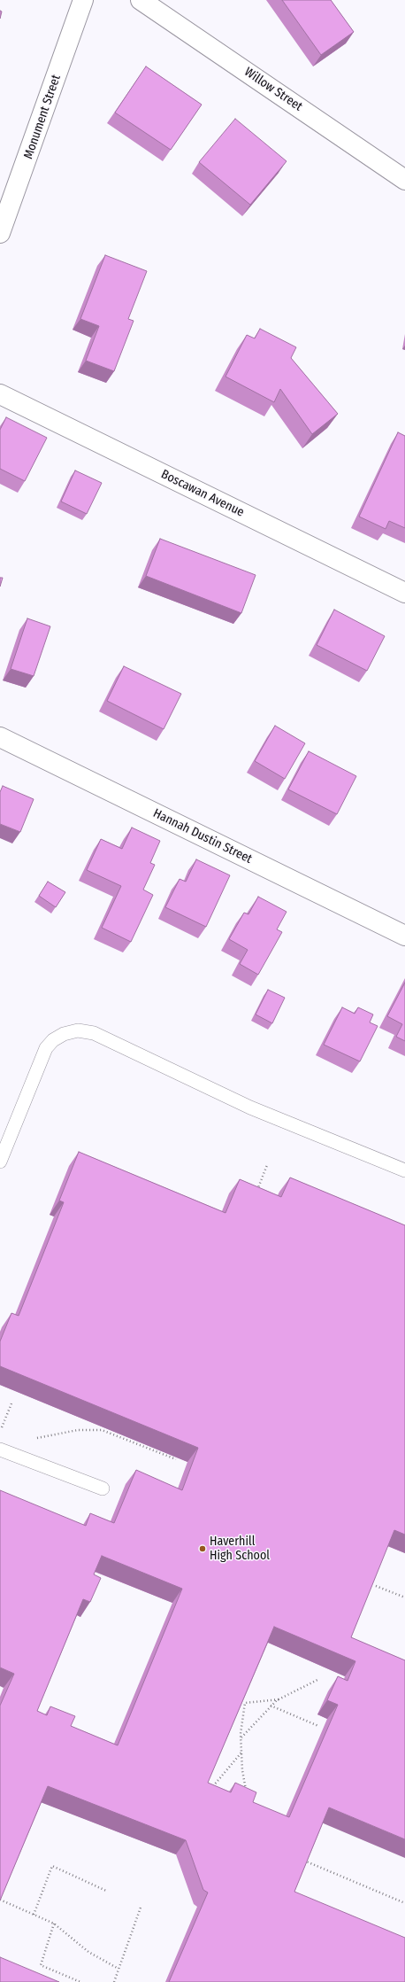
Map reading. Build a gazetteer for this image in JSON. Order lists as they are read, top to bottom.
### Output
{
  "streets": {
    "street": [
      "Willow Street",
      "Monument Street",
      "Boscawan Avenue",
      "Hannah Dustin Street"
    ]
  },
  "places": ["Haverhill High School"]
}
